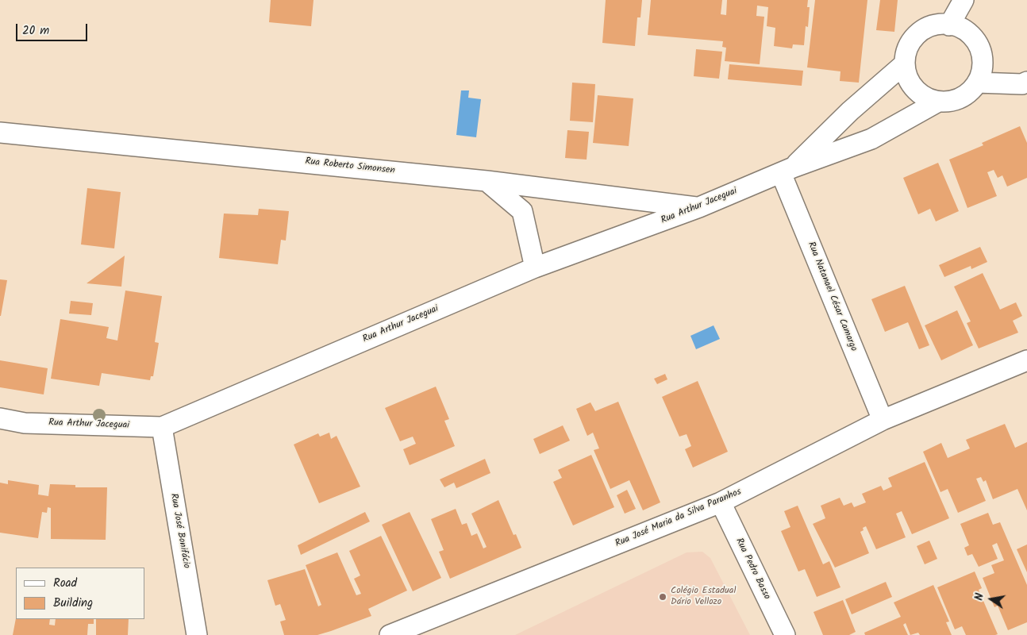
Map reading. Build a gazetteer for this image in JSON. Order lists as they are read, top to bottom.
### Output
{
  "streets": {
    "street": [
      "Rua Roberto Simonsen",
      "Rua Arthur Jaceguai",
      "Rua Natanael César Camargo",
      "Rua José Maria da Silva Paranhos",
      "Rua José Bonifácio",
      "Rua Pedro Basso"
    ]
  },
  "crossings": [
    ["Rua Roberto Simonsen", "Rua Arthur Jaceguai"],
    ["Rua Arthur Jaceguai", "Rua Natanael César Camargo"],
    ["Rua Arthur Jaceguai", "Rua José Bonifácio"],
    ["Rua Natanael César Camargo", "Rua José Maria da Silva Paranhos"],
    ["Rua José Maria da Silva Paranhos", "Rua Pedro Basso"]
  ],
  "places": ["Colégio Estadual Dário Vellozo"],
  "legend": ["Road", "Building"],
  "scale_bar": "20 m",
  "north": "left"
}
